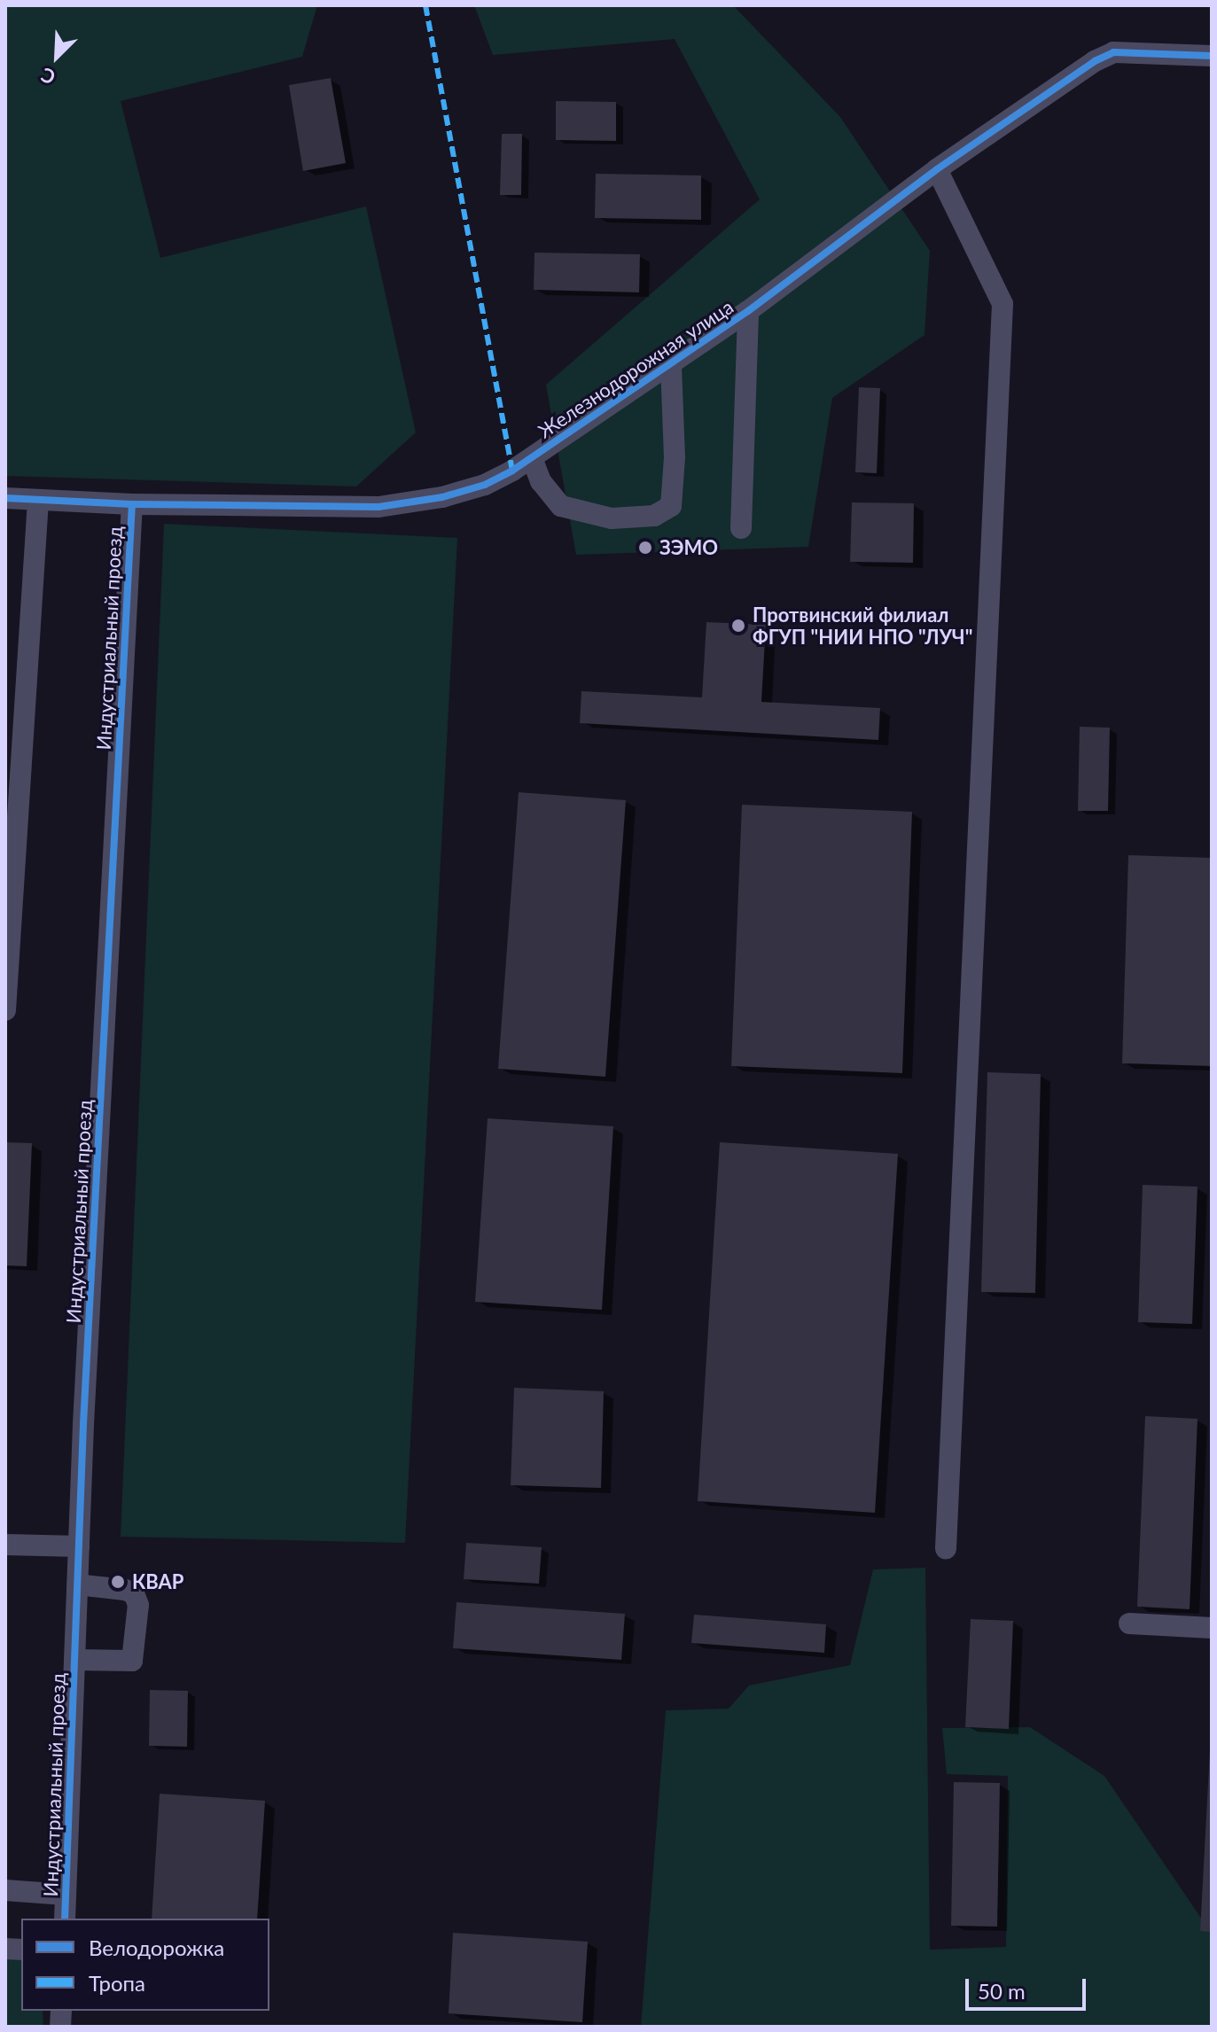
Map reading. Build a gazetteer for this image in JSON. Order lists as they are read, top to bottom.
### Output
{
  "streets": {
    "street": ["Железнодорожная улица", "Индустриальный проезд"]
  },
  "crossings": [
    ["Железнодорожная улица", "Индустриальный проезд"]
  ],
  "places": ["ЗЭМО", "Протвинский филиал ФГУП \"НИИ НПО \"ЛУЧ\"", "КВАР"],
  "legend": ["Велодорожка", "Тропа"],
  "scale_bar": "50 m",
  "north": "bottom left"
}
